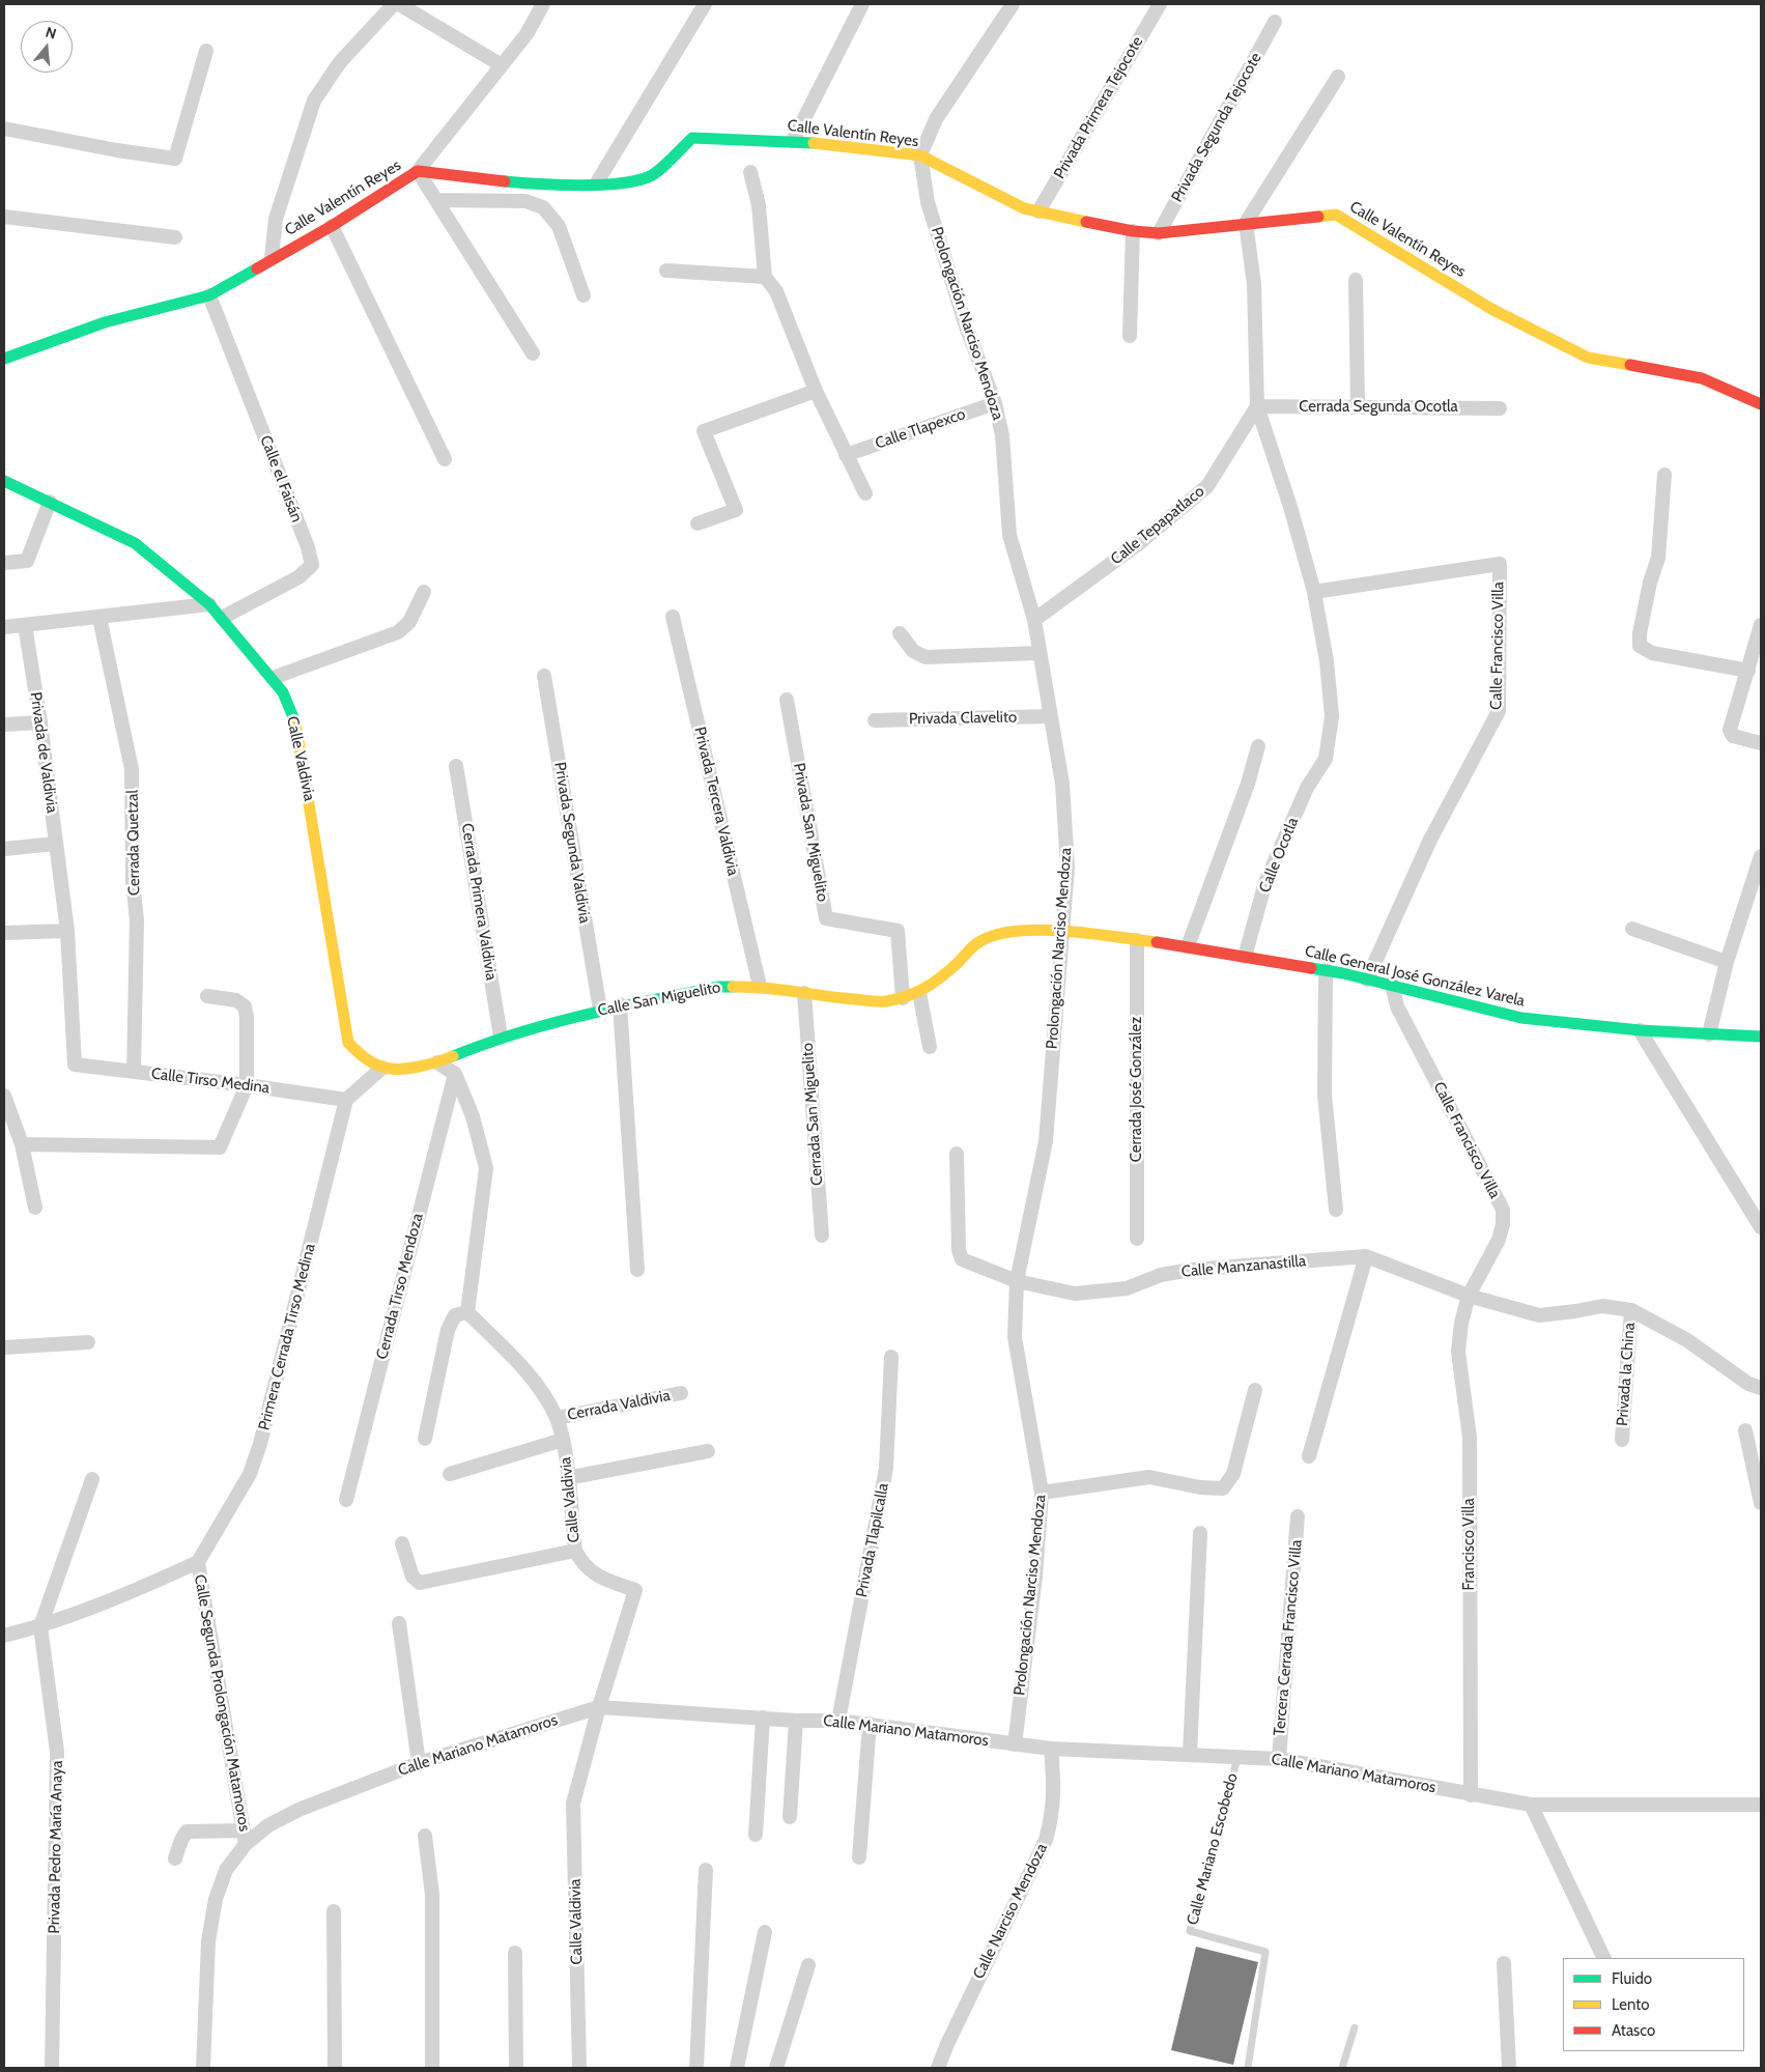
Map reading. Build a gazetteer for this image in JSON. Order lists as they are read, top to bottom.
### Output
{
  "streets": {
    "street": [
      "Privada Primera Tejocote",
      "Privada Segunda Tejocote",
      "Calle Valentín Reyes",
      "Prolongación Narciso Mendoza",
      "Cerrada Segunda Ocotla",
      "Calle Tlapexco",
      "Calle el Faisán",
      "Calle Tepapatlaco",
      "Calle Francisco Villa",
      "Privada Clavelito",
      "Privada de Valdivia",
      "Calle Valdivia",
      "Privada Tercera Valdivia",
      "Privada San Miguelito",
      "Cerrada Quetzal",
      "Privada Segunda Valdivia",
      "Calle Ocotla",
      "Cerrada Primera Valdivia",
      "Calle General José González Varela",
      "Calle San Miguelito",
      "Calle Tirso Medina",
      "Cerrada José González",
      "Cerrada San Miguelito",
      "Calle Manzanastilla",
      "Cerrada Tirso Mendoza",
      "Primera Cerrada Tirso Medina",
      "Privada la China",
      "Cerrada Valdivia",
      "Privada Tlapilcalla",
      "Francisco Villa",
      "Tercera Cerrada Francisco Villa",
      "Calle Segunda Prolongación Matamoros",
      "Calle Mariano Matamoros",
      "Privada Pedro María Anaya",
      "Calle Narciso Mendoza"
    ],
    "lane": ["Calle Mariano Escobedo"]
  },
  "crossings": [
    ["Privada Primera Tejocote", "Calle Valentín Reyes"],
    ["Privada Segunda Tejocote", "Calle Valentín Reyes"],
    ["Calle Valentín Reyes", "Prolongación Narciso Mendoza"],
    ["Calle Valentín Reyes", "Calle el Faisán"],
    ["Prolongación Narciso Mendoza", "Calle Tlapexco"],
    ["Prolongación Narciso Mendoza", "Calle Tepapatlaco"],
    ["Prolongación Narciso Mendoza", "Privada Clavelito"],
    ["Prolongación Narciso Mendoza", "Calle General José González Varela"],
    ["Prolongación Narciso Mendoza", "Calle San Miguelito"],
    ["Prolongación Narciso Mendoza", "Calle Manzanastilla"],
    ["Prolongación Narciso Mendoza", "Calle Mariano Matamoros"],
    ["Cerrada Segunda Ocotla", "Calle Tepapatlaco"],
    ["Calle el Faisán", "Calle Valdivia"],
    ["Calle Francisco Villa", "Calle Ocotla"],
    ["Calle Francisco Villa", "Calle General José González Varela"],
    ["Calle Francisco Villa", "Calle Manzanastilla"],
    ["Calle Francisco Villa", "Francisco Villa"],
    ["Privada de Valdivia", "Calle Tirso Medina"],
    ["Calle Valdivia", "Calle San Miguelito"],
    ["Calle Valdivia", "Cerrada Valdivia"],
    ["Calle Valdivia", "Calle Mariano Matamoros"],
    ["Privada Tercera Valdivia", "Calle San Miguelito"],
    ["Privada San Miguelito", "Calle San Miguelito"],
    ["Cerrada Quetzal", "Calle Tirso Medina"],
    ["Privada Segunda Valdivia", "Calle San Miguelito"],
    ["Calle Ocotla", "Calle General José González Varela"],
    ["Cerrada Primera Valdivia", "Calle San Miguelito"],
    ["Calle General José González Varela", "Calle San Miguelito"],
    ["Calle General José González Varela", "Cerrada José González"],
    ["Calle San Miguelito", "Cerrada San Miguelito"],
    ["Calle Tirso Medina", "Primera Cerrada Tirso Medina"],
    ["Calle Manzanastilla", "Privada la China"],
    ["Calle Manzanastilla", "Francisco Villa"],
    ["Primera Cerrada Tirso Medina", "Calle Segunda Prolongación Matamoros"],
    ["Privada Tlapilcalla", "Calle Mariano Matamoros"],
    ["Francisco Villa", "Calle Mariano Matamoros"],
    ["Tercera Cerrada Francisco Villa", "Calle Mariano Matamoros"],
    ["Calle Segunda Prolongación Matamoros", "Calle Mariano Matamoros"],
    ["Calle Mariano Matamoros", "Calle Mariano Escobedo"],
    ["Calle Mariano Matamoros", "Calle Narciso Mendoza"]
  ],
  "legend": ["Fluido", "Lento", "Atasco"],
  "north": "top"
}
